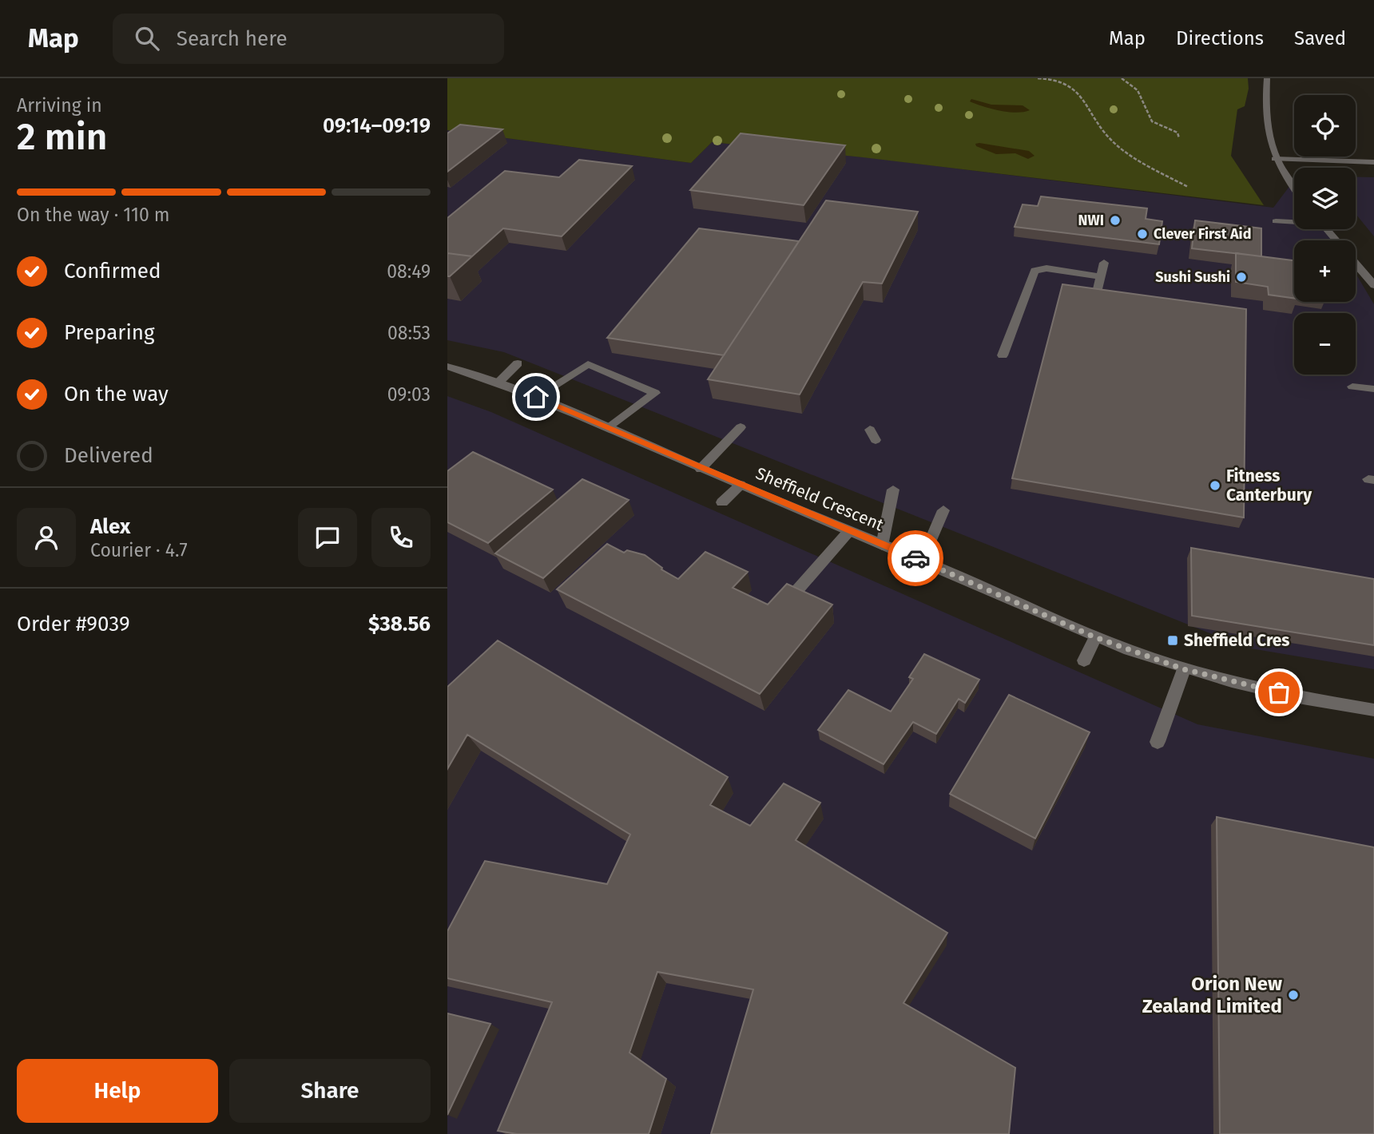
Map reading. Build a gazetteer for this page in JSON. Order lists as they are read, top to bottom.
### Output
{
  "streets": {
    "street": ["Sheffield Crescent"]
  },
  "places": {
    "other": [
      "NWI",
      "Clever First Aid",
      "Sushi Sushi",
      "Fitness Canterbury",
      "Orion New Zealand Limited"
    ],
    "transit": ["Sheffield Cres"]
  },
  "page": {
    "header": "Map",
    "search": "Search here",
    "nav": ["Map", "Directions", "Saved"],
    "heading": ["2 min", "Arriving in", "09:14–09:19"],
    "panel": [
      "Alex",
      "Courier · 4.7",
      "Order #9039",
      "$38.56"
    ],
    "map_buttons": ["+", "−"],
    "bar": "On the way · 110 m",
    "list": [
      ["Confirmed", "08:49"],
      ["Preparing", "08:53"],
      ["On the way", "09:03"],
      "Delivered"
    ],
    "buttons": ["Help", "Share"]
  }
}
